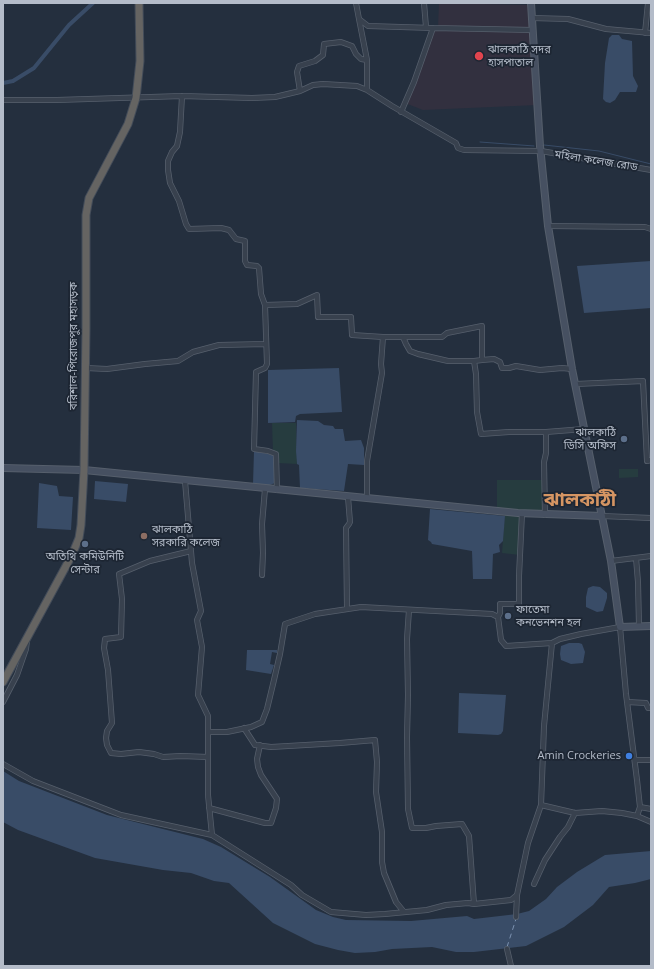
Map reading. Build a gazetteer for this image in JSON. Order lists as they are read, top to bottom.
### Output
{
  "streets": {
    "highway": ["বরিশাল-পিরোজপুর মহাসড়ক"],
    "street": ["মহিলা কলেজ রোড"]
  },
  "crossings": [
    ["মহিলা কলেজ রোড", "বরিশাল-পিরোজপুর মহাসড়ক"]
  ],
  "districts": ["ঝালকাঠী"],
  "places": [
    "ঝালকাঠি সদর হাসপাতাল",
    "ঝালকাঠি ডিসি অফিস",
    "ঝালকাঠি সরকারি কলেজ",
    "অতিথি কমিউনিটি সেন্টার",
    "ফাতেমা কনভেনশন হল",
    "Amin Crockeries"
  ]
}
